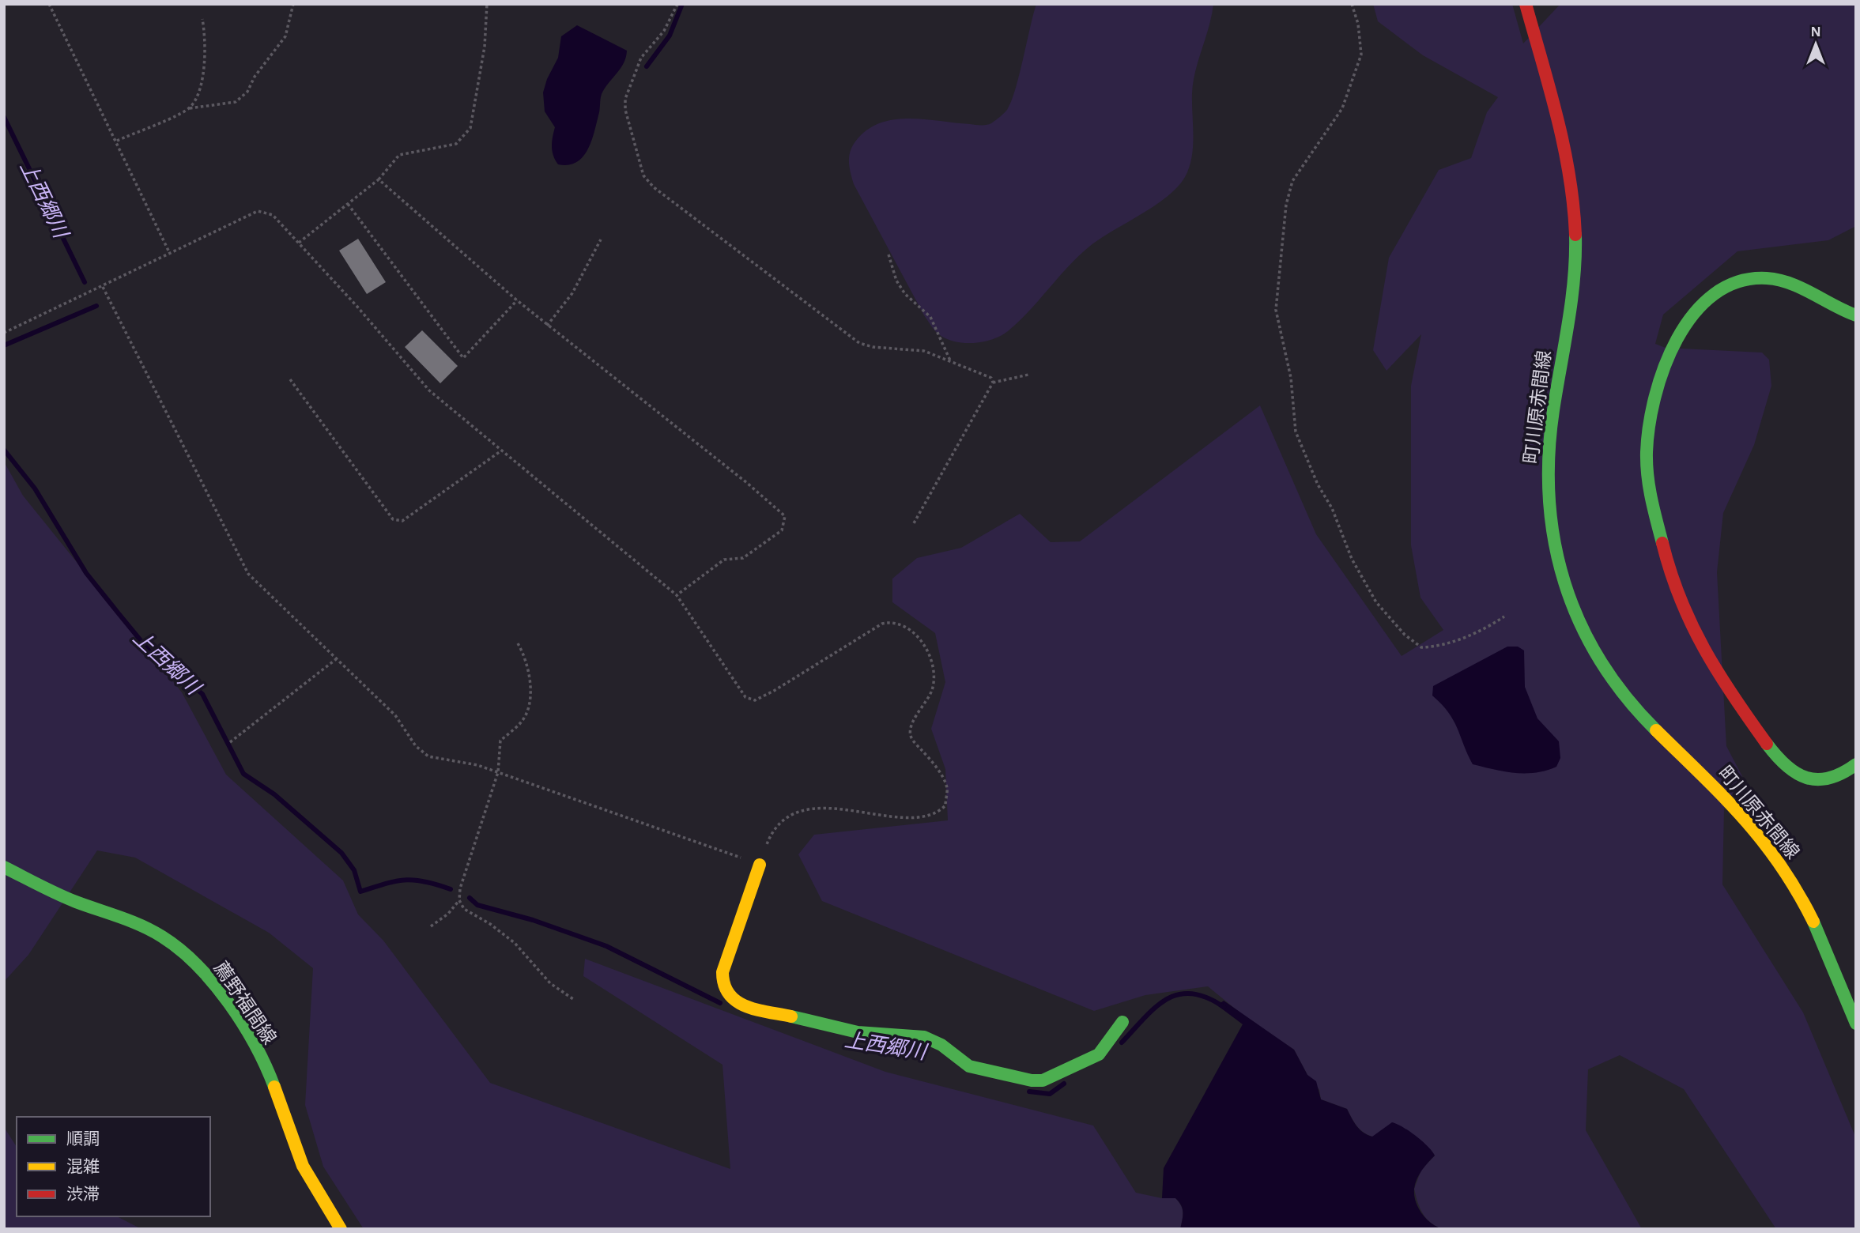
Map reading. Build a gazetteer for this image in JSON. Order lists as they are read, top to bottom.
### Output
{
  "streets": {
    "main road": ["町川原赤間線", "薦野福間線"]
  },
  "water": ["上西郷川"],
  "legend": ["順調", "混雑", "渋滞"],
  "north": "top"
}
